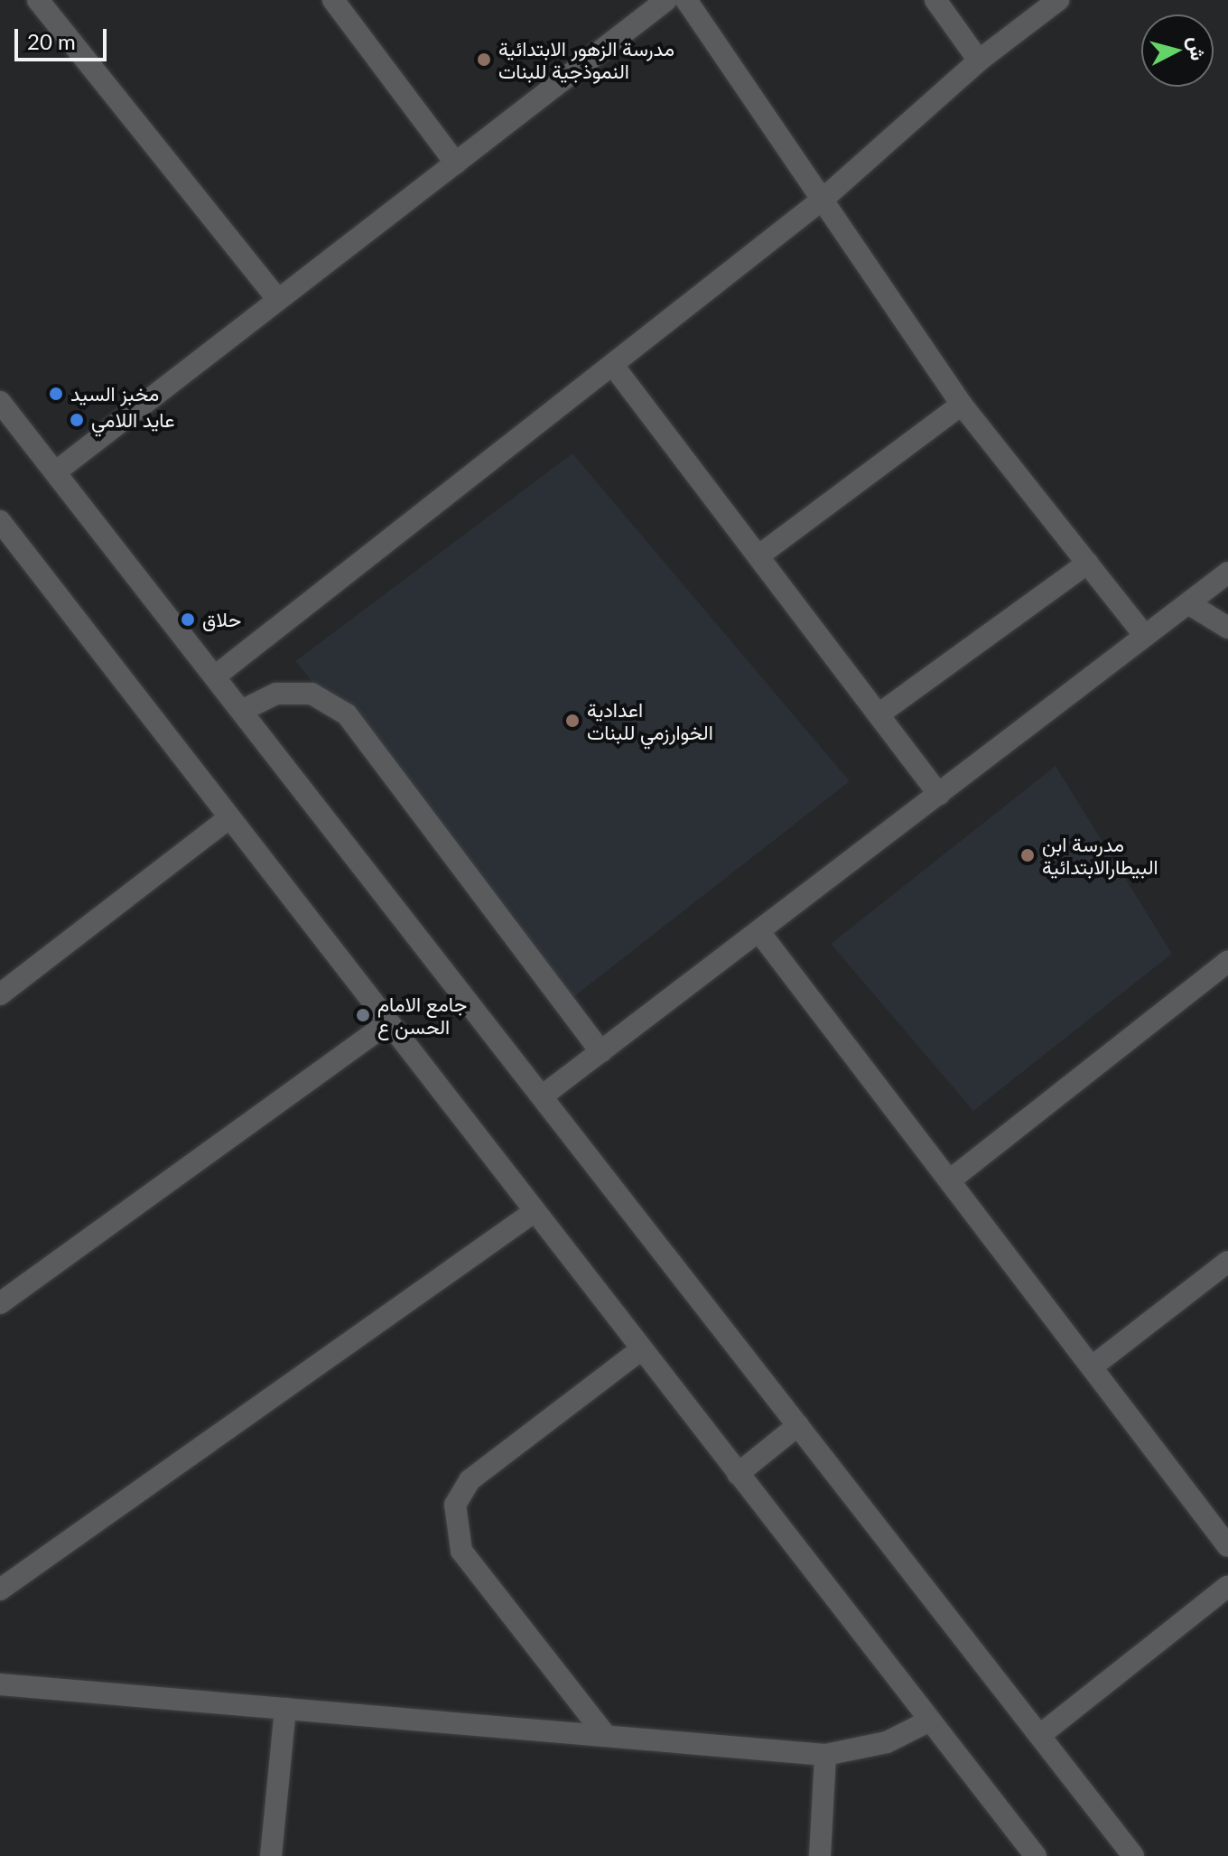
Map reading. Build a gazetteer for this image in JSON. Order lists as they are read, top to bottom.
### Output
{
  "places": [
    "مدرسة الزهور الابتدائية النموذجية للبنات",
    "مخبز السيد",
    "عايد اللامي",
    "حلاق",
    "اعدادية الخوارزمي للبنات",
    "مدرسة ابن البيطارالابتدائية",
    "جامع الامام الحسن ع"
  ],
  "scale_bar": "20 m",
  "north": "right"
}
